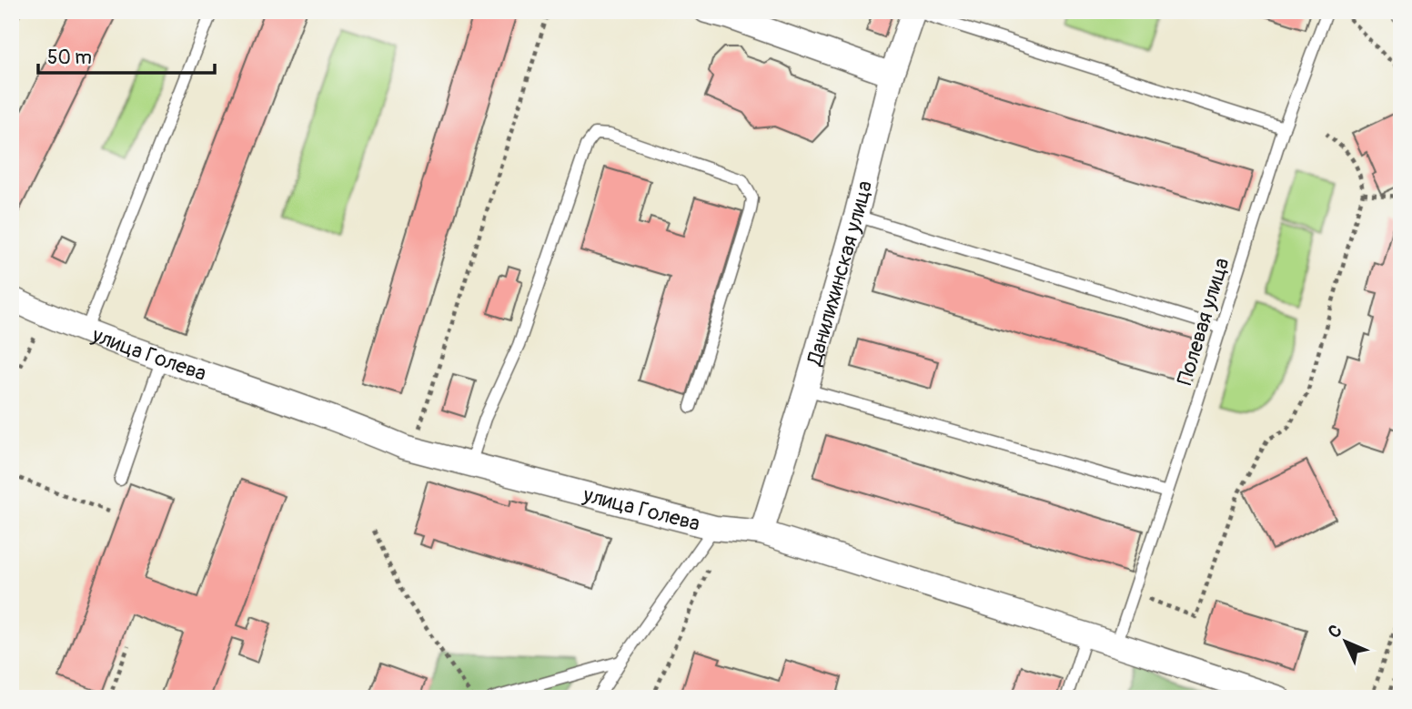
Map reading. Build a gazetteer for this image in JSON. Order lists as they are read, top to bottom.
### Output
{
  "streets": {
    "street": ["Данилихинская улица", "улица Голева"],
    "lane": ["Полевая улица"]
  },
  "crossings": [
    ["Данилихинская улица", "улица Голева"],
    ["Полевая улица", "улица Голева"]
  ],
  "scale_bar": "50 m",
  "north": "top left"
}
